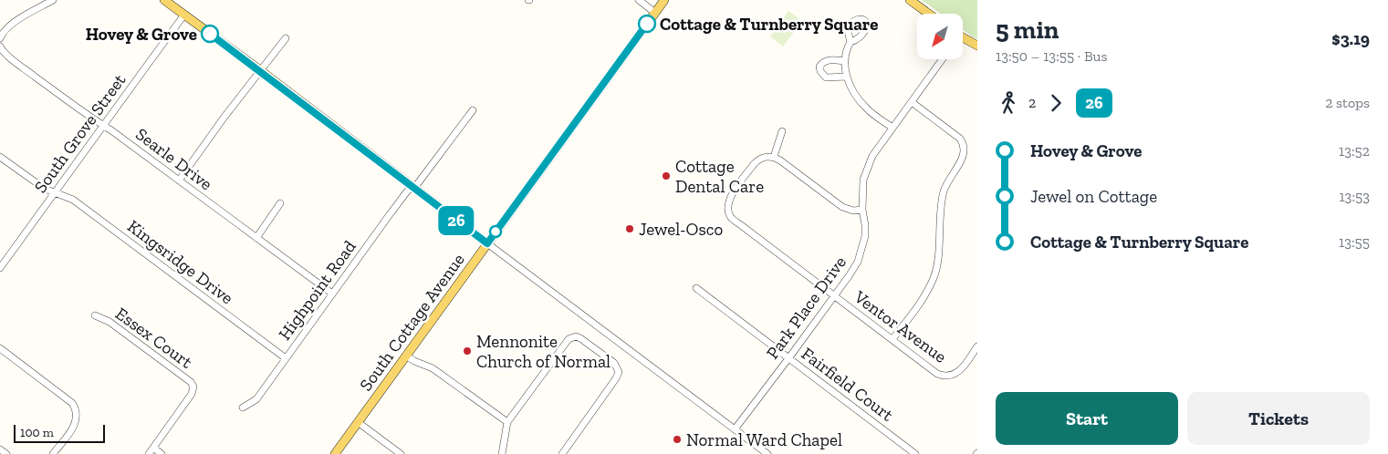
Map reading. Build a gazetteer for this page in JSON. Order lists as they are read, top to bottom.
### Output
{
  "streets": {
    "main road": ["South Cottage Avenue"],
    "street": [
      "South Grove Street",
      "Searle Drive",
      "Kingsridge Drive",
      "Highpoint Road",
      "Park Place Drive",
      "Ventor Avenue",
      "Essex Court",
      "Fairfield Court"
    ]
  },
  "crossings": [
    ["South Grove Street", "Searle Drive"],
    ["South Grove Street", "Kingsridge Drive"],
    ["Searle Drive", "Highpoint Road"],
    ["Kingsridge Drive", "Highpoint Road"],
    ["Park Place Drive", "Ventor Avenue"],
    ["Park Place Drive", "Fairfield Court"]
  ],
  "places": [
    "Cottage & Turnberry Square",
    "Hovey & Grove",
    "Cottage Dental Care",
    "Jewel-Osco",
    "Mennonite Church of Normal",
    "Normal Ward Chapel"
  ],
  "lines": ["bus line 26"],
  "scale_bar": "100 m",
  "north": "bottom left",
  "page": {
    "on_map": "26",
    "heading": ["5 min", "13:50 – 13:55 · Bus", "$3.19"],
    "legs": ["2", "26", "2 stops"],
    "list": [
      {
        "name": "Hovey & Grove",
        "value": "13:52"
      },
      {
        "name": "Jewel on Cottage",
        "value": "13:53"
      },
      {
        "name": "Cottage & Turnberry Square",
        "value": "13:55"
      }
    ],
    "buttons": ["Start", "Tickets"],
    "scale": "100 m"
  }
}
